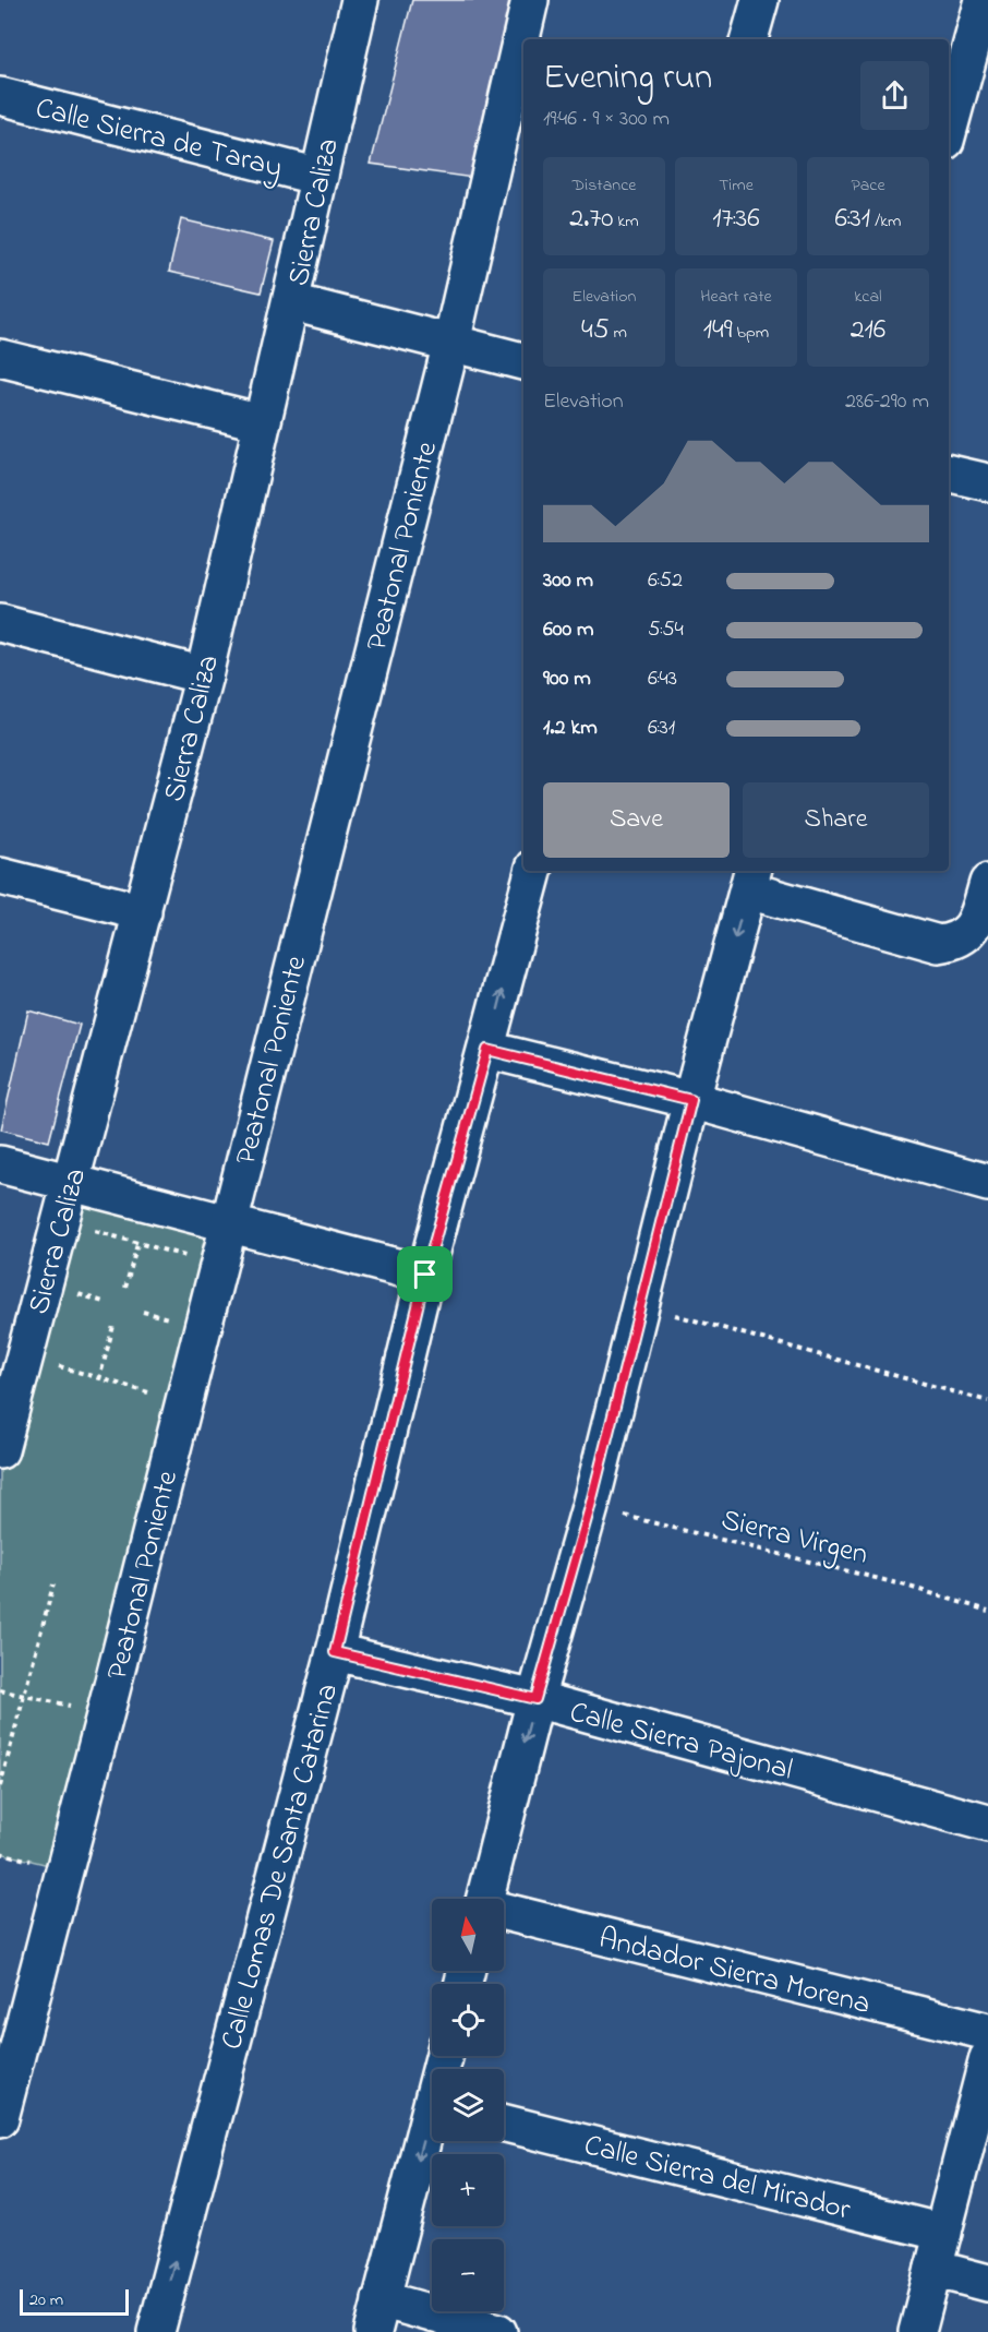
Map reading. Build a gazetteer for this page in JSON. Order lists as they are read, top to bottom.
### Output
{
  "streets": {
    "street": [
      "Calle Sierra de Taray",
      "Sierra Caliza",
      "Peatonal Poniente",
      "Calle Sierra Pajonal",
      "Calle Lomas De Santa Catarina",
      "Andador Sierra Morena",
      "Calle Sierra del Mirador"
    ],
    "path": ["Sierra Virgen"]
  },
  "crossings": [
    ["Calle Sierra de Taray", "Sierra Caliza"],
    ["Calle Sierra Pajonal", "Calle Lomas De Santa Catarina"]
  ],
  "scale_bar": "20 m",
  "north": "top",
  "page": {
    "heading": ["Evening run", "19:46 · 9 × 300 m"],
    "stats": [
      ["Distance", "2.70 km"],
      ["Time", "17:36"],
      ["Pace", "6:31 /km"],
      ["Elevation", "45 m"],
      ["Heart rate", "149 bpm"],
      ["kcal", "216"]
    ],
    "chart": ["Elevation", "286–290 m"],
    "list": [
      {
        "name": "300 m",
        "note": "6:52"
      },
      {
        "name": "600 m",
        "note": "5:54"
      },
      {
        "name": "900 m",
        "note": "6:43"
      },
      {
        "name": "1.2 km",
        "note": "6:31"
      }
    ],
    "buttons": ["Save", "Share"],
    "map_buttons": ["+", "−"],
    "scale": "20 m"
  }
}
